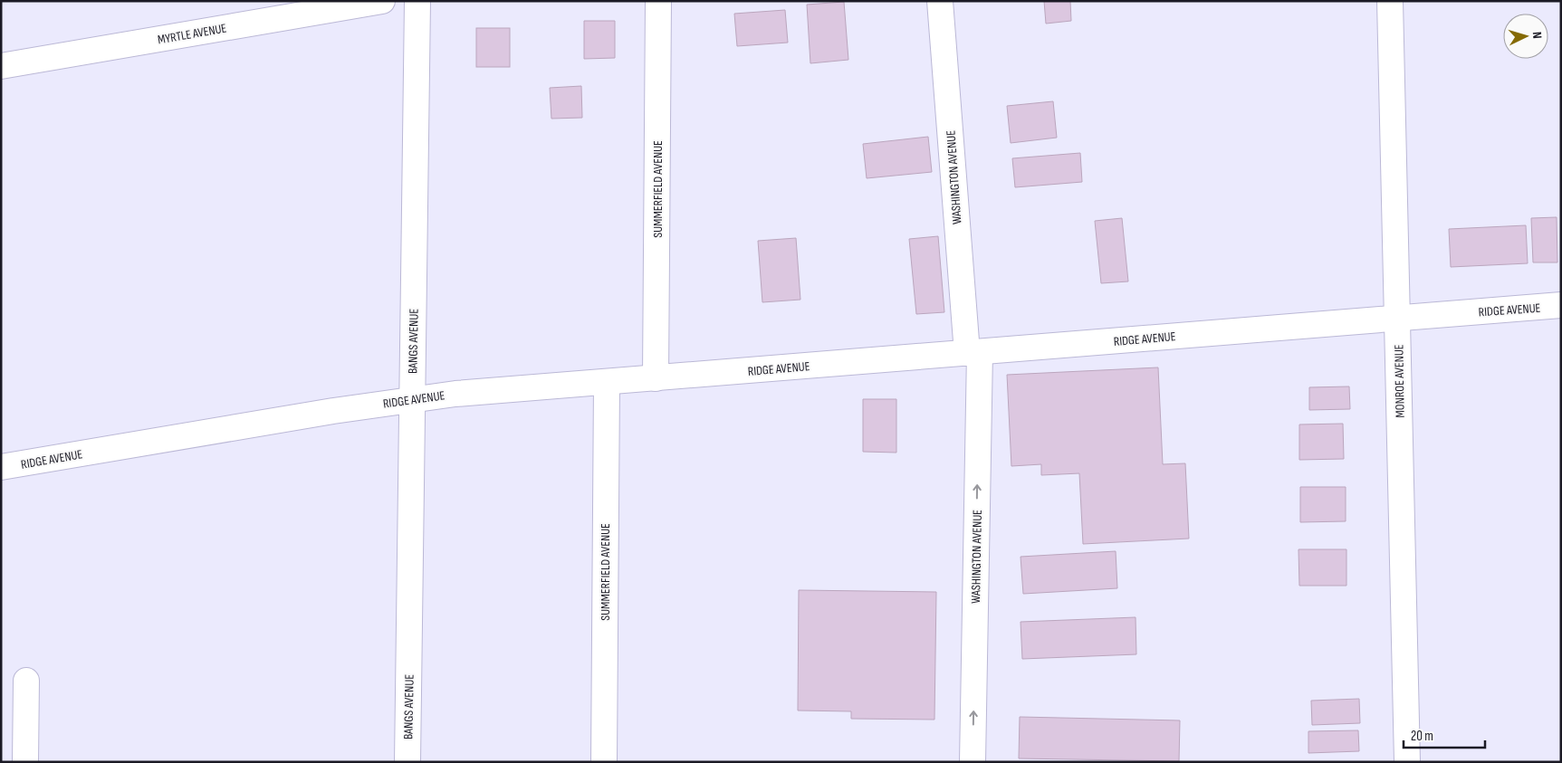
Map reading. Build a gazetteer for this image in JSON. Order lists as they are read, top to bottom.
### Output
{
  "streets": {
    "street": [
      "MYRTLE AVENUE",
      "WASHINGTON AVENUE",
      "SUMMERFIELD AVENUE",
      "RIDGE AVENUE",
      "BANGS AVENUE",
      "MONROE AVENUE"
    ]
  },
  "crossings": [
    ["WASHINGTON AVENUE", "RIDGE AVENUE"],
    ["SUMMERFIELD AVENUE", "RIDGE AVENUE"],
    ["RIDGE AVENUE", "BANGS AVENUE"],
    ["RIDGE AVENUE", "MONROE AVENUE"]
  ],
  "one_way": ["WASHINGTON AVENUE"],
  "scale_bar": "20 m",
  "north": "right"
}
